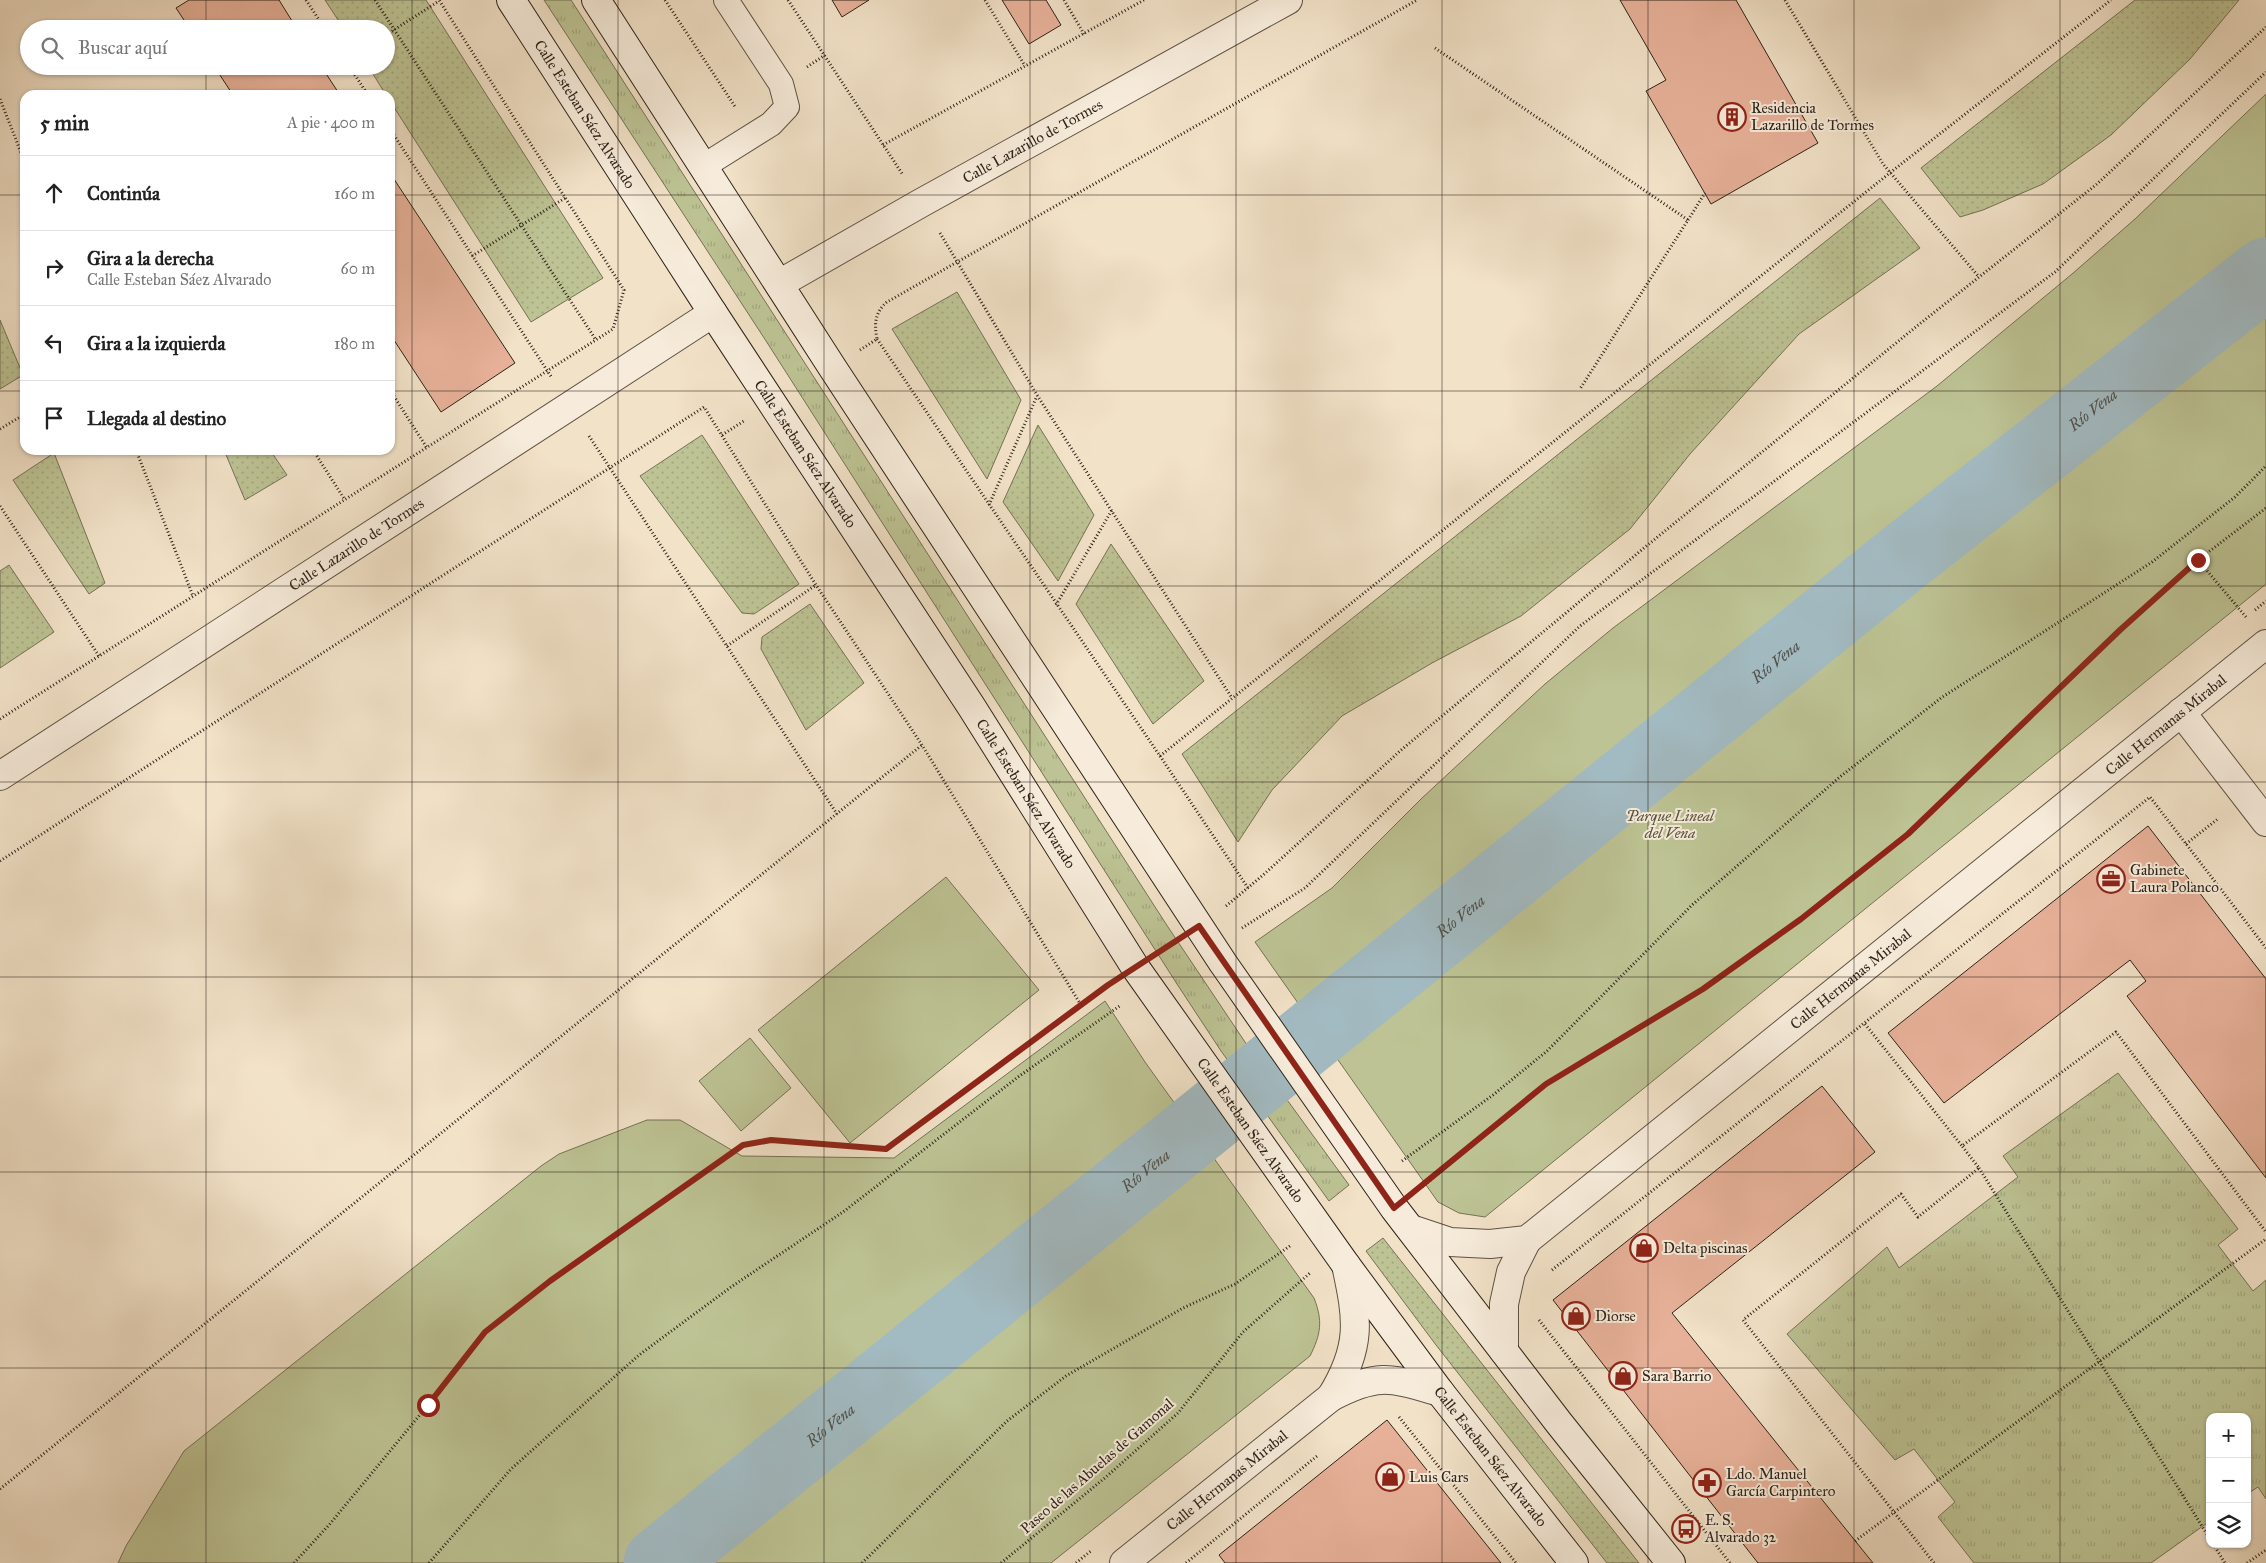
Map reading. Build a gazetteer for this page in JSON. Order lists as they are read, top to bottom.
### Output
{
  "streets": {
    "main road": ["Calle Esteban Sáez Alvarado", "Calle Lazarillo de Tormes", "Calle Hermanas Mirabal"],
    "path": ["Paseo de las Abuelas de Gamonal"]
  },
  "crossings": [
    ["Calle Esteban Sáez Alvarado", "Calle Lazarillo de Tormes"],
    ["Calle Esteban Sáez Alvarado", "Calle Hermanas Mirabal"]
  ],
  "water": ["Río Vena"],
  "parks": ["Parque Lineal del Vena"],
  "places": {
    "building": ["Residencia Lazarillo de Tormes"],
    "office": ["Gabinete Laura Polanco"],
    "shop": [
      "Delta piscinas",
      "Diorse",
      "Sara Barrio",
      "Luis Cars"
    ],
    "pharmacy": ["Ldo. Manuel García Carpintero"],
    "bus stop": ["E. S. Alvarado 32"]
  },
  "page": {
    "search": "Buscar aquí",
    "heading": ["5 min", "A pie · 400 m"],
    "list": [
      ["Continúa", "160 m"],
      ["Gira a la derecha", "Calle Esteban Sáez Alvarado", "60 m"],
      ["Gira a la izquierda", "180 m"],
      "Llegada al destino"
    ],
    "map_buttons": ["+", "−"]
  }
}
